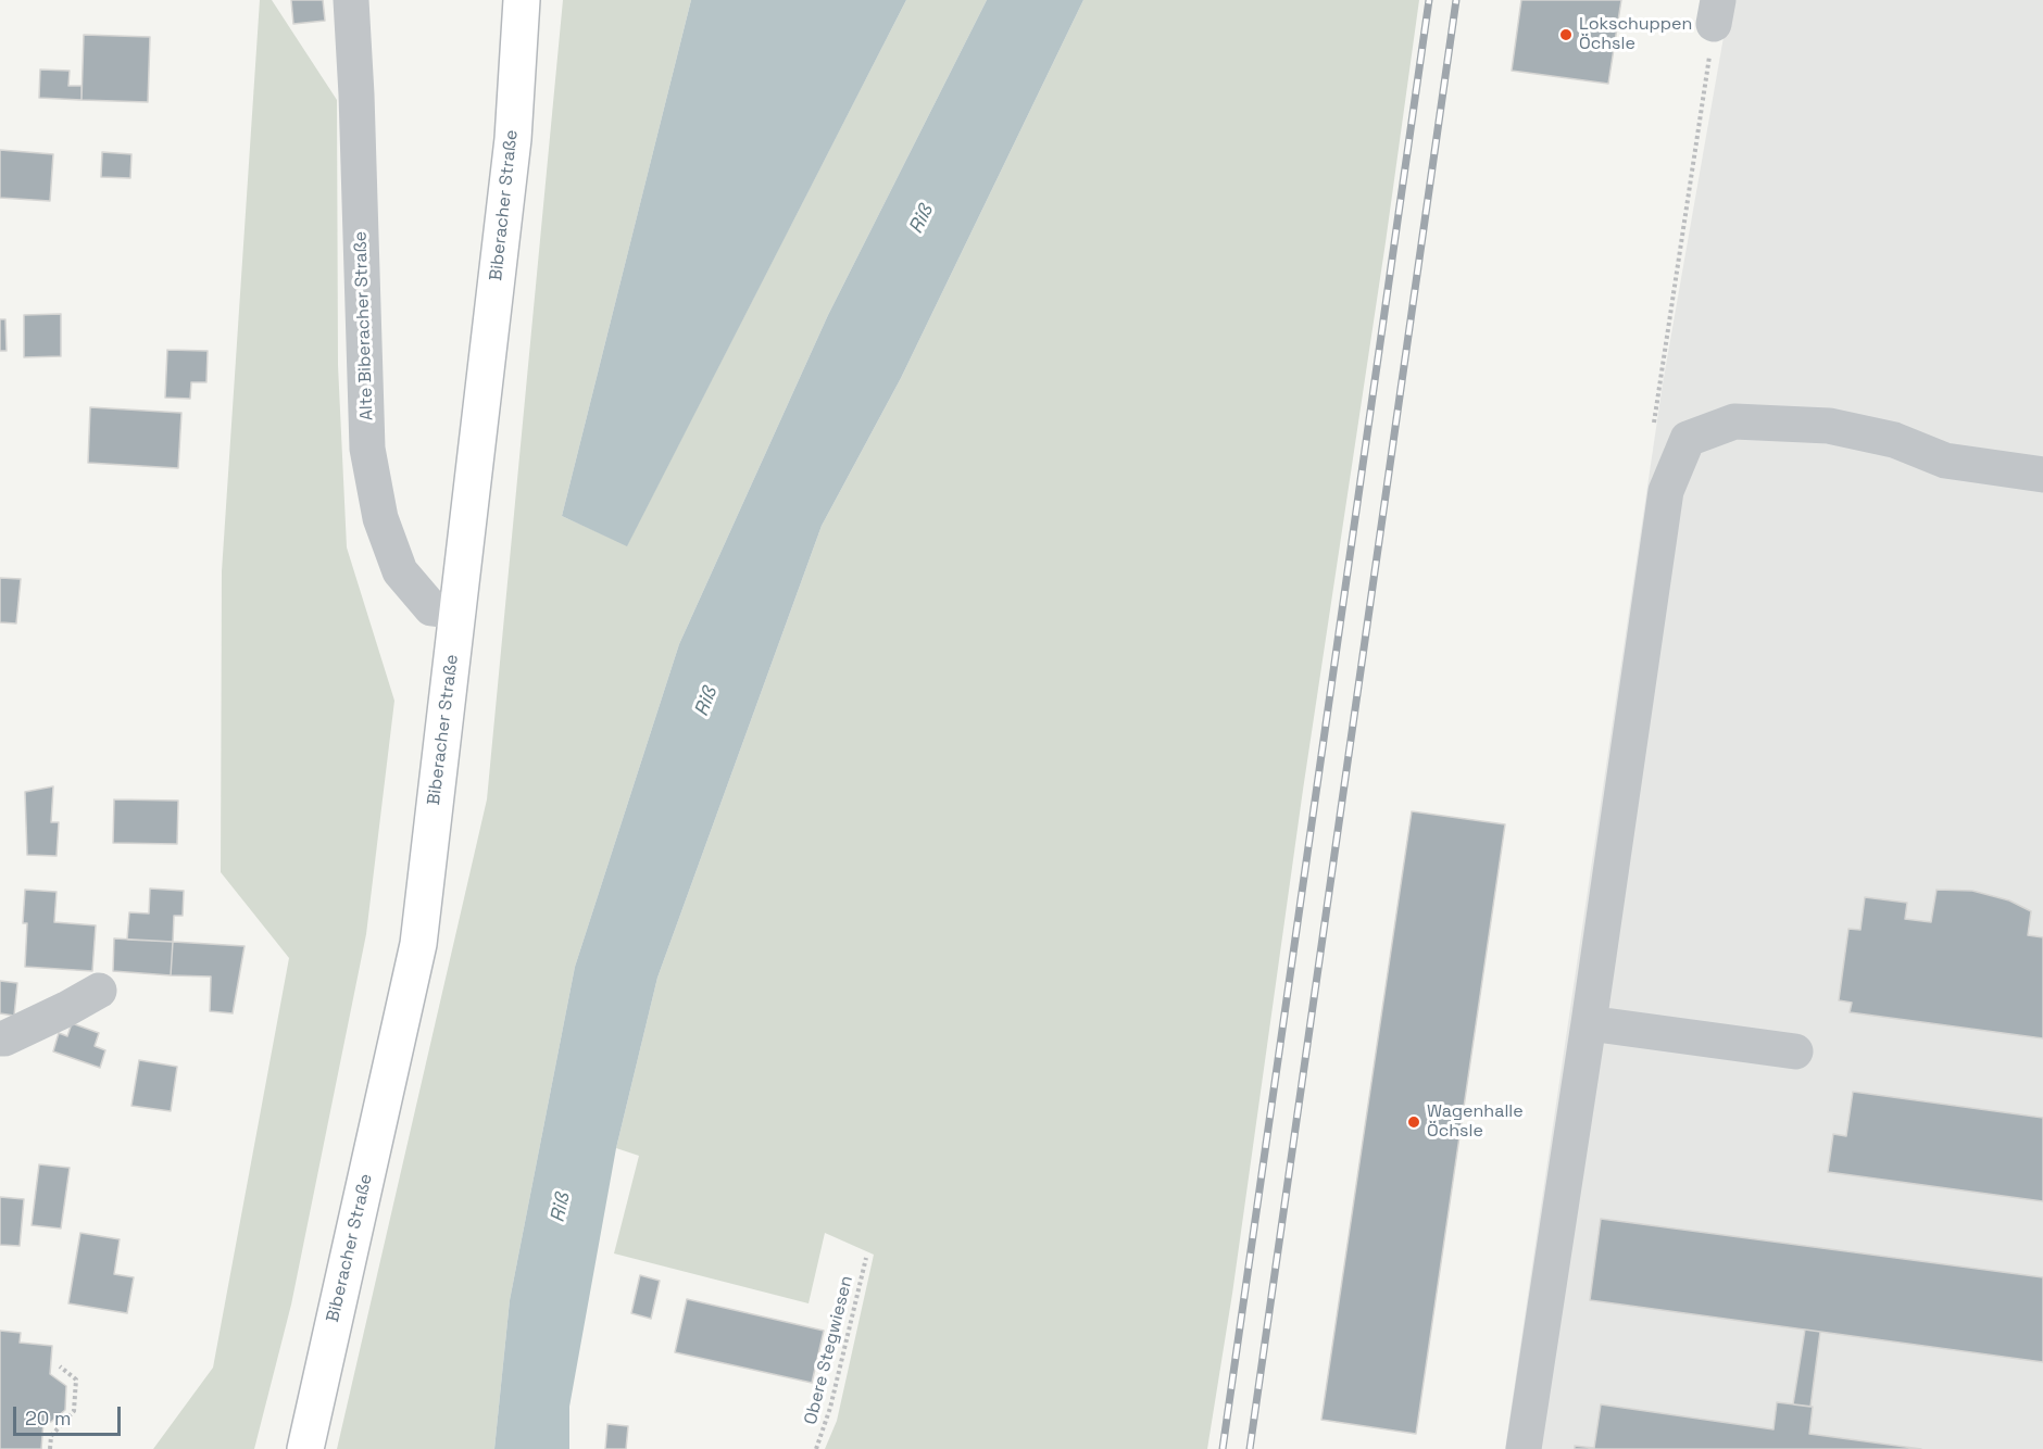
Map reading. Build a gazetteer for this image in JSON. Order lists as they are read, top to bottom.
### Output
{
  "streets": {
    "main road": ["Biberacher Straße"],
    "street": ["Alte Biberacher Straße"],
    "path": ["Obere Stegwiesen"]
  },
  "crossings": [
    ["Biberacher Straße", "Alte Biberacher Straße"]
  ],
  "water": ["Riß"],
  "places": ["Lokschuppen Öchsle", "Wagenhalle Öchsle"],
  "scale_bar": "20 m"
}
